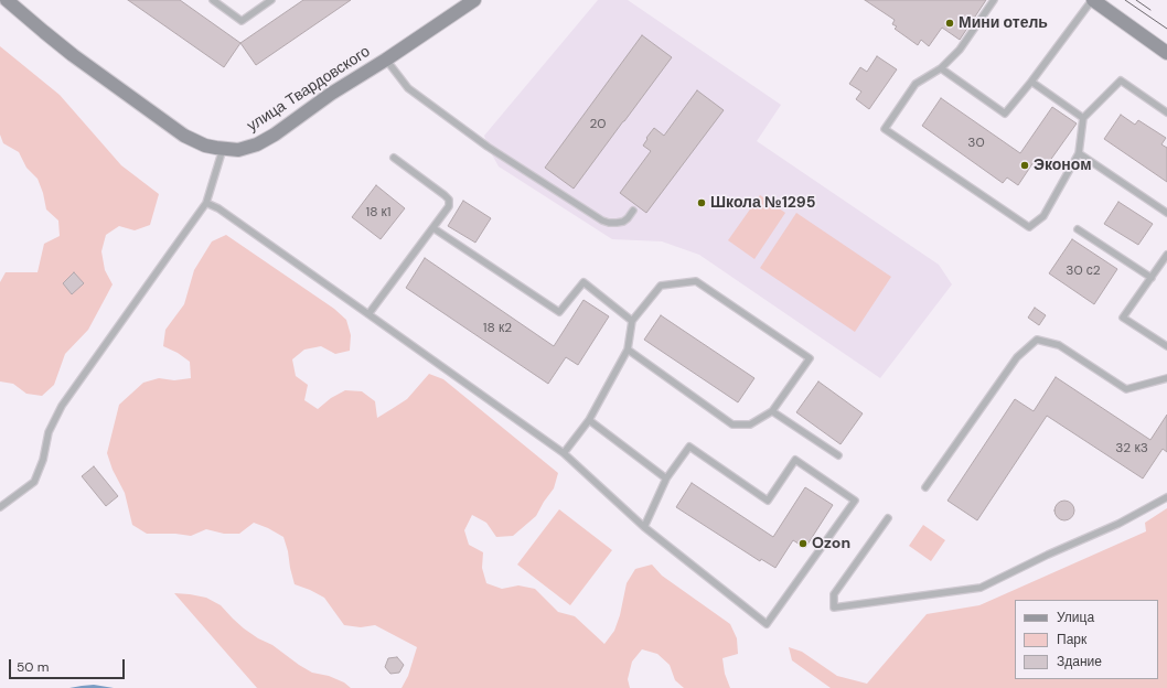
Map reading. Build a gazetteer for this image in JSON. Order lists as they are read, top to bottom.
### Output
{
  "streets": {
    "main road": ["улица Твардовского"]
  },
  "places": [
    "Мини отель",
    "Эконом",
    "Школа №1295",
    "Ozon"
  ],
  "house_numbers": [
    "20",
    "30",
    "18 к1",
    "30 с2",
    "18 к2",
    "32 к3"
  ],
  "legend": ["Улица", "Парк", "Здание"],
  "scale_bar": "50 m"
}
